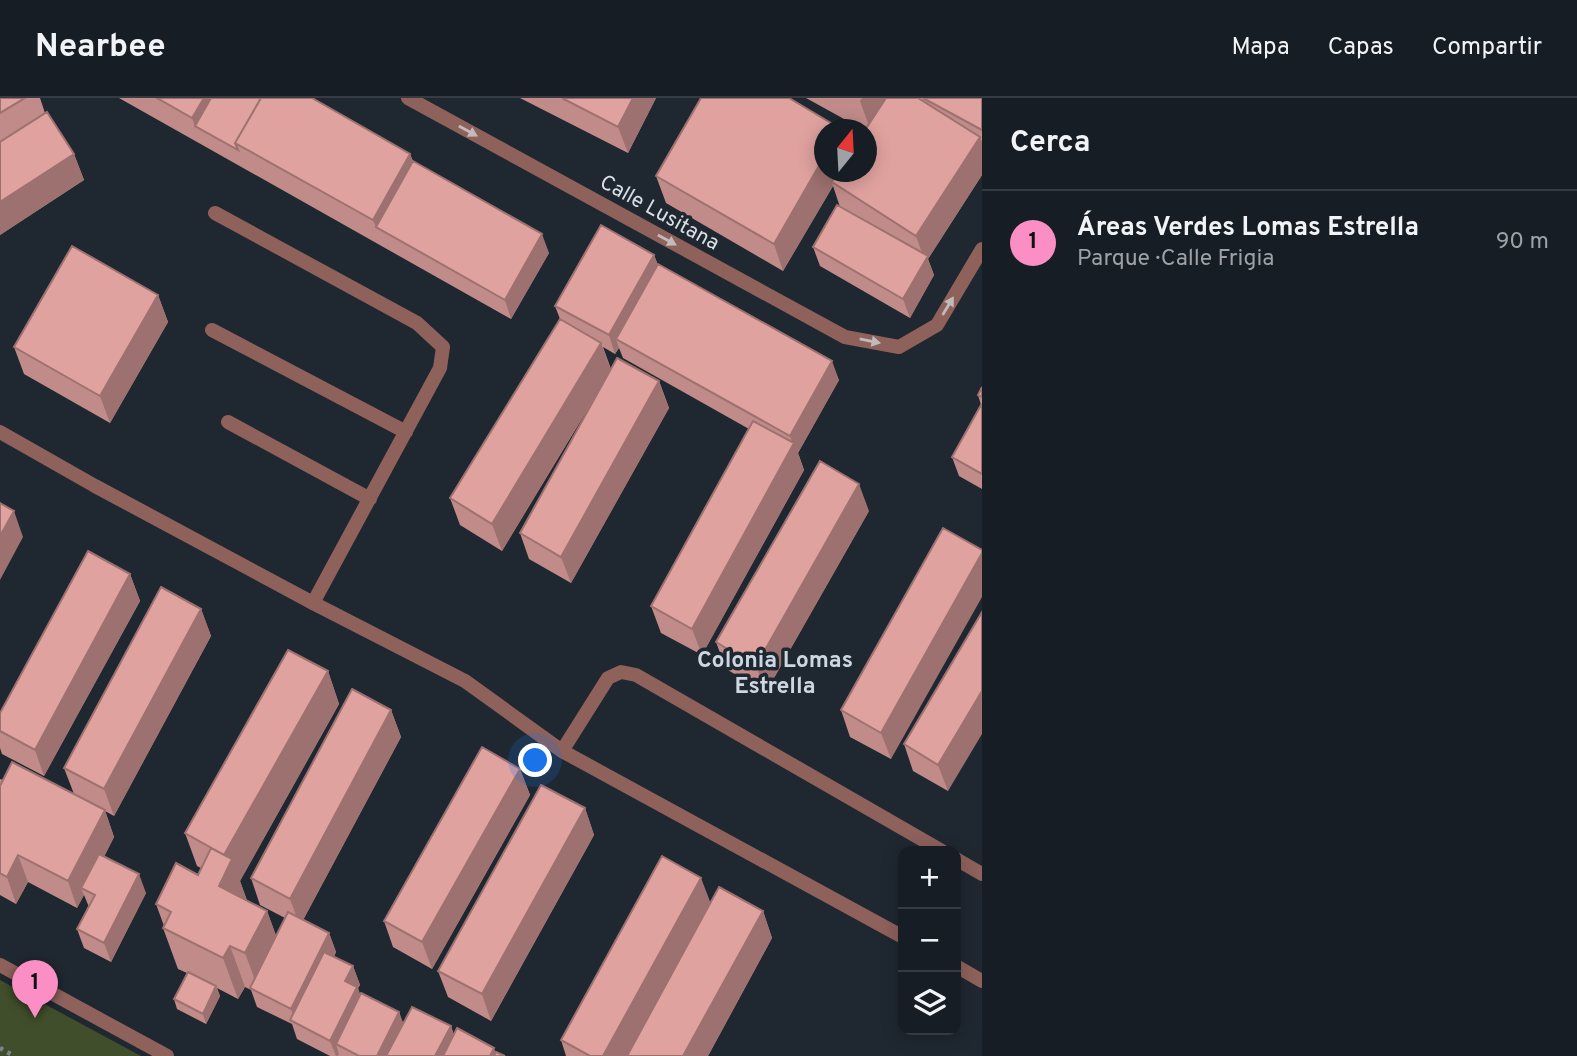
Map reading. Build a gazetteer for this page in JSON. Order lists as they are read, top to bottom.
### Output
{
  "streets": {
    "street": ["Calle Lusitana"]
  },
  "one_way": ["Calle Lusitana"],
  "districts": ["Colonia Lomas Estrella"],
  "north": "top",
  "page": {
    "header": "Nearbee",
    "nav": ["Mapa", "Capas", "Compartir"],
    "heading": "Cerca",
    "list": [
      {
        "mark": "1",
        "name": "Áreas Verdes Lomas Estrella",
        "note": "Parque · Calle Frigia",
        "value": "90 m"
      }
    ],
    "map_buttons": ["+", "−"],
    "pins": "1"
  }
}
